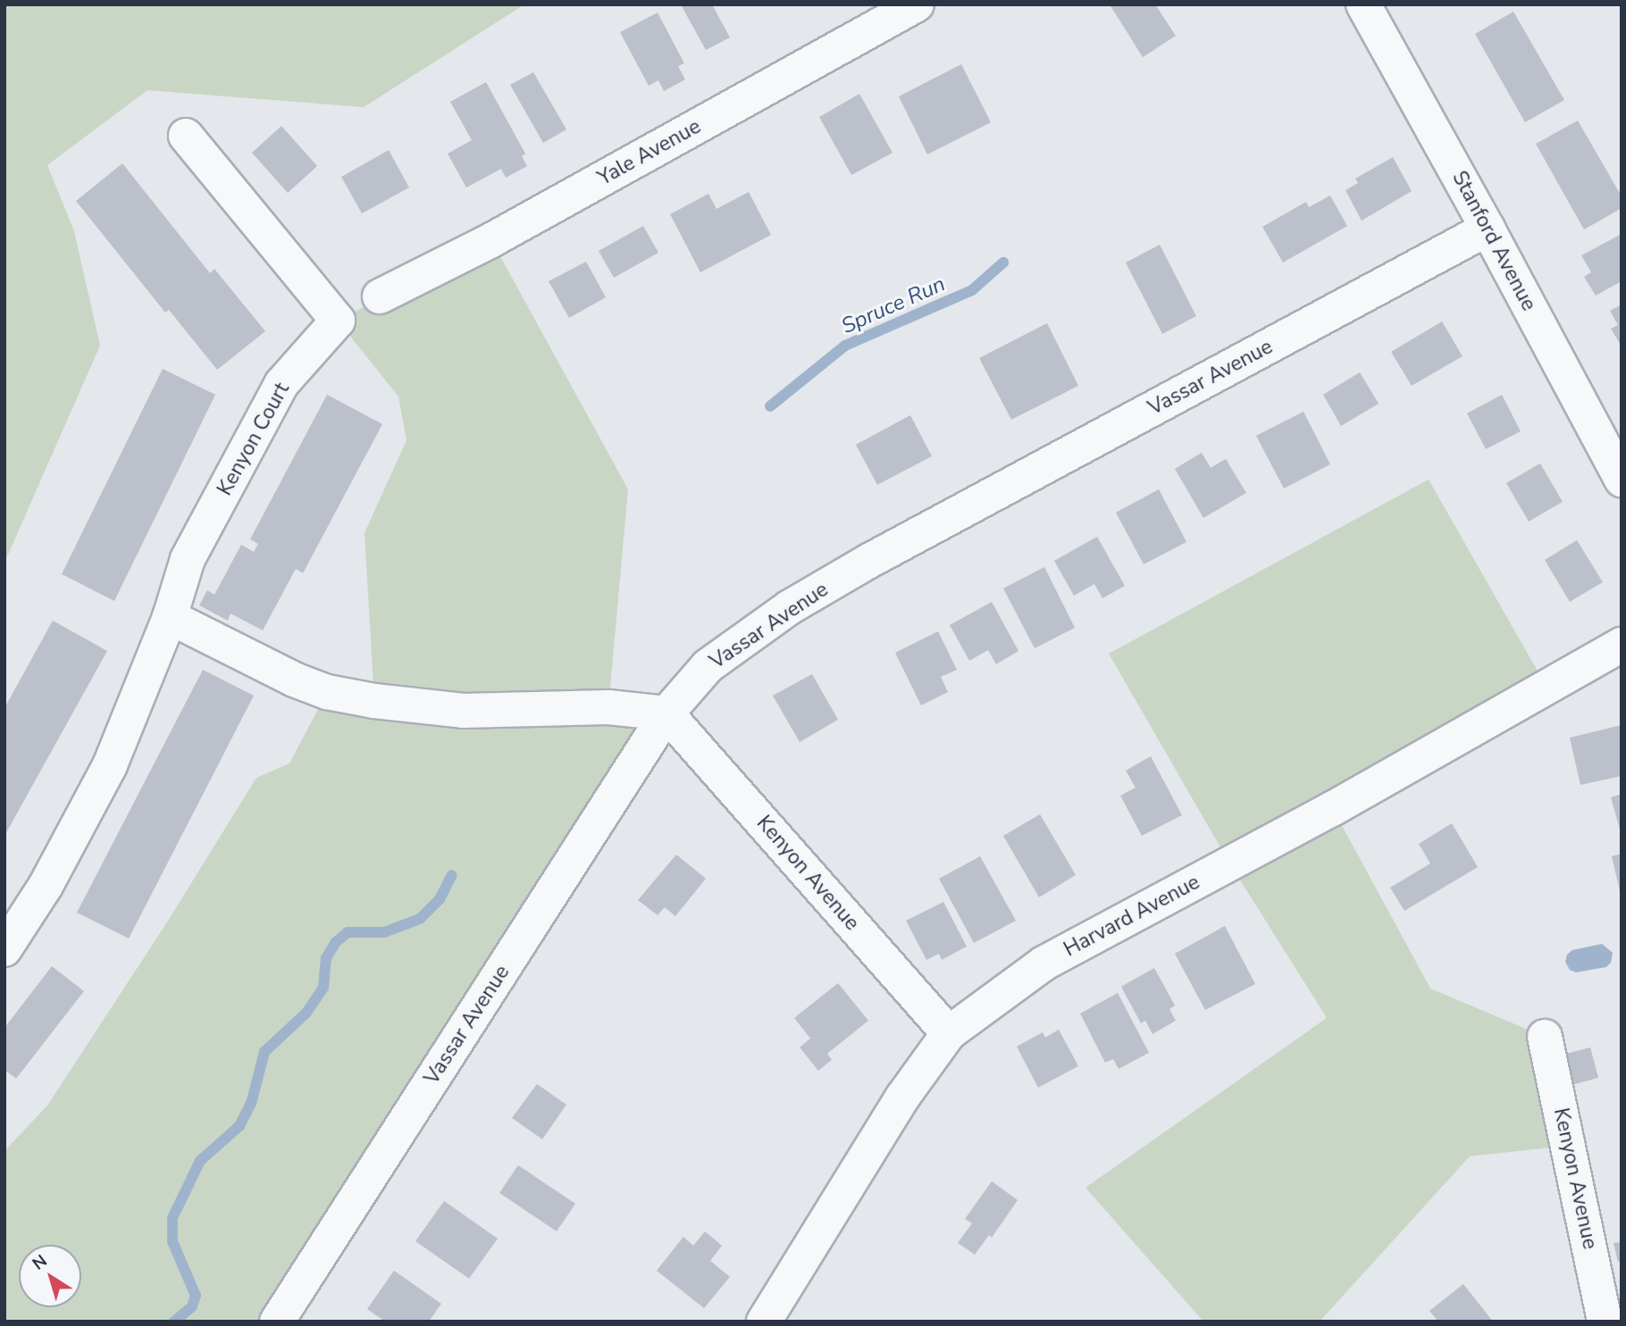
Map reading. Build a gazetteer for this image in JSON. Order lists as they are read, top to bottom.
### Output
{
  "streets": {
    "street": [
      "Yale Avenue",
      "Stanford Avenue",
      "Vassar Avenue",
      "Kenyon Court",
      "Kenyon Avenue",
      "Harvard Avenue"
    ]
  },
  "crossings": [
    ["Stanford Avenue", "Vassar Avenue"],
    ["Vassar Avenue", "Kenyon Avenue"],
    ["Kenyon Avenue", "Harvard Avenue"]
  ],
  "water": ["Spruce Run"],
  "north": "top left"
}
